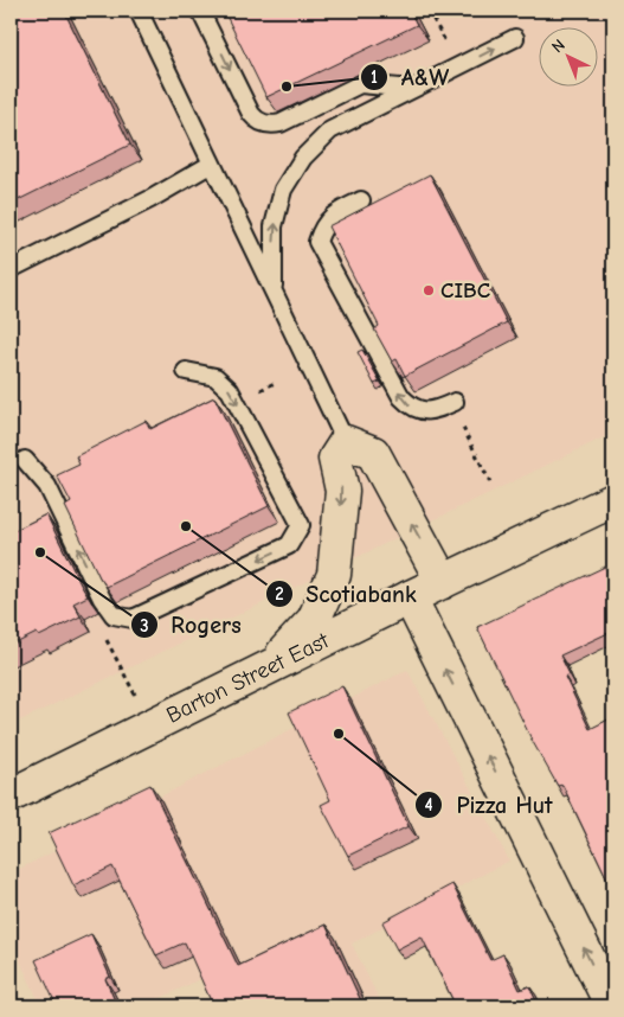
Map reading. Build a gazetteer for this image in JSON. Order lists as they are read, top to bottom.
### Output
{
  "streets": {
    "main road": ["Barton Street East"]
  },
  "places": [
    "A&W",
    "CIBC",
    "Scotiabank",
    "Rogers",
    "Pizza Hut"
  ],
  "north": "top left"
}
